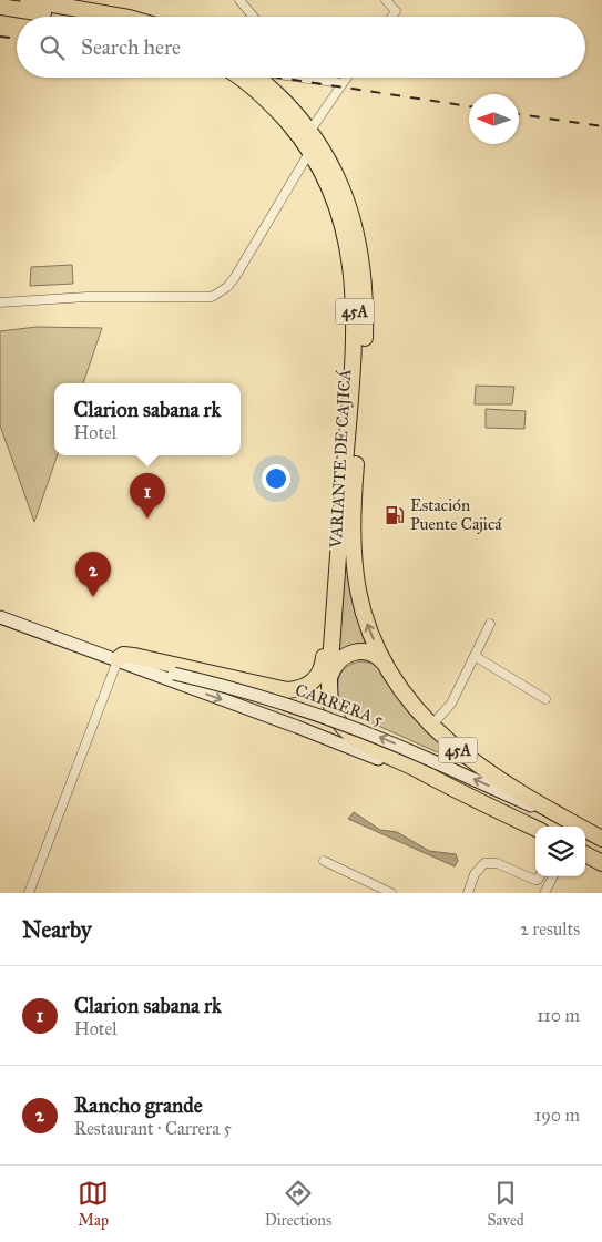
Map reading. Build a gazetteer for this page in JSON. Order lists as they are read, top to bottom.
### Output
{
  "streets": {
    "highway": ["45A", "VARIANTE DE CAJICÁ"],
    "main road": ["CARRERA 5"]
  },
  "crossings": [
    ["45A", "VARIANTE DE CAJICÁ"],
    ["45A", "CARRERA 5"],
    ["VARIANTE DE CAJICÁ", "CARRERA 5"]
  ],
  "places": {
    "fuel station": ["Estación Puente Cajicá"]
  },
  "north": "left",
  "page": {
    "search": "Search here",
    "popup": ["Clarion sabana rk", "Hotel"],
    "pins": ["1", "2"],
    "heading": ["Nearby", "2 results"],
    "list": [
      {
        "mark": "1",
        "name": "Clarion sabana rk",
        "note": "Hotel",
        "value": "110 m"
      },
      {
        "mark": "2",
        "name": "Rancho grande",
        "note": "Restaurant · Carrera 5",
        "value": "190 m"
      }
    ],
    "nav": ["Map", "Directions", "Saved"]
  }
}
